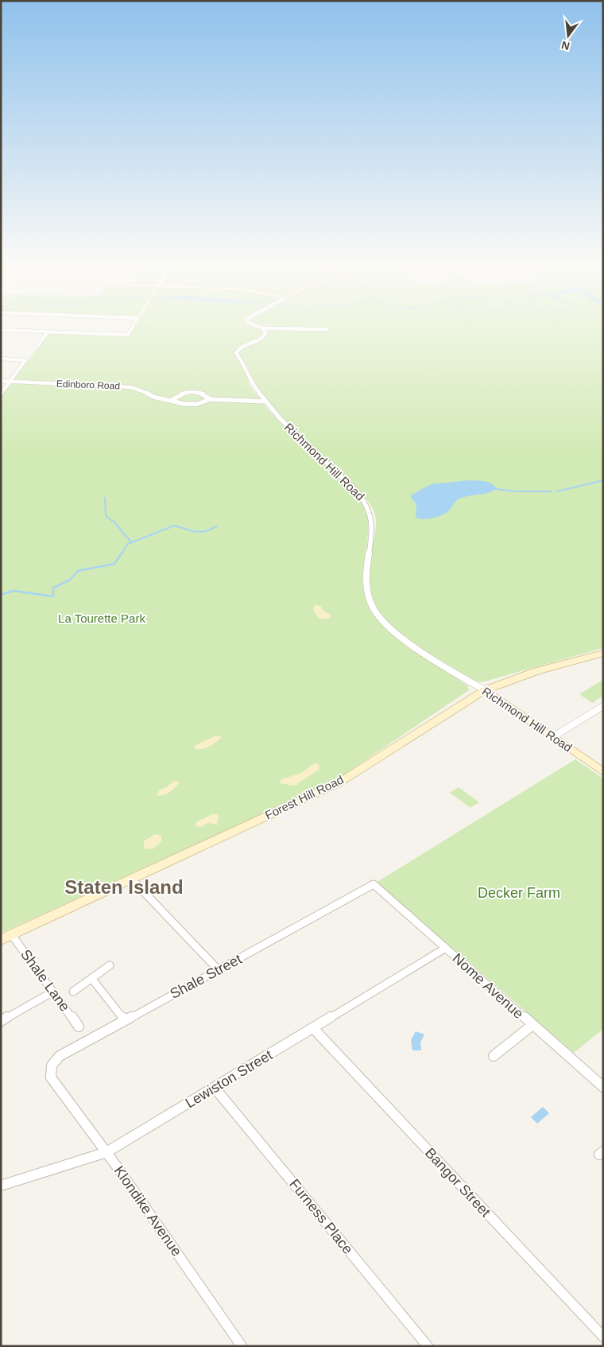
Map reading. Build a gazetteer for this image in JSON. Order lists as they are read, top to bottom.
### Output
{
  "streets": {
    "street": [
      "Edinboro Road",
      "Richmond Hill Road",
      "Forest Hill Road",
      "Shale Street",
      "Shale Lane",
      "Nome Avenue",
      "Lewiston Street",
      "Bangor Street",
      "Klondike Avenue",
      "Furness Place"
    ]
  },
  "crossings": [
    ["Edinboro Road", "Richmond Hill Road"],
    ["Richmond Hill Road", "Forest Hill Road"],
    ["Forest Hill Road", "Shale Lane"],
    ["Shale Street", "Nome Avenue"],
    ["Shale Street", "Klondike Avenue"],
    ["Nome Avenue", "Lewiston Street"],
    ["Lewiston Street", "Bangor Street"],
    ["Lewiston Street", "Klondike Avenue"],
    ["Lewiston Street", "Furness Place"]
  ],
  "districts": ["Staten Island"],
  "parks": ["La Tourette Park", "Decker Farm"],
  "north": "bottom"
}
